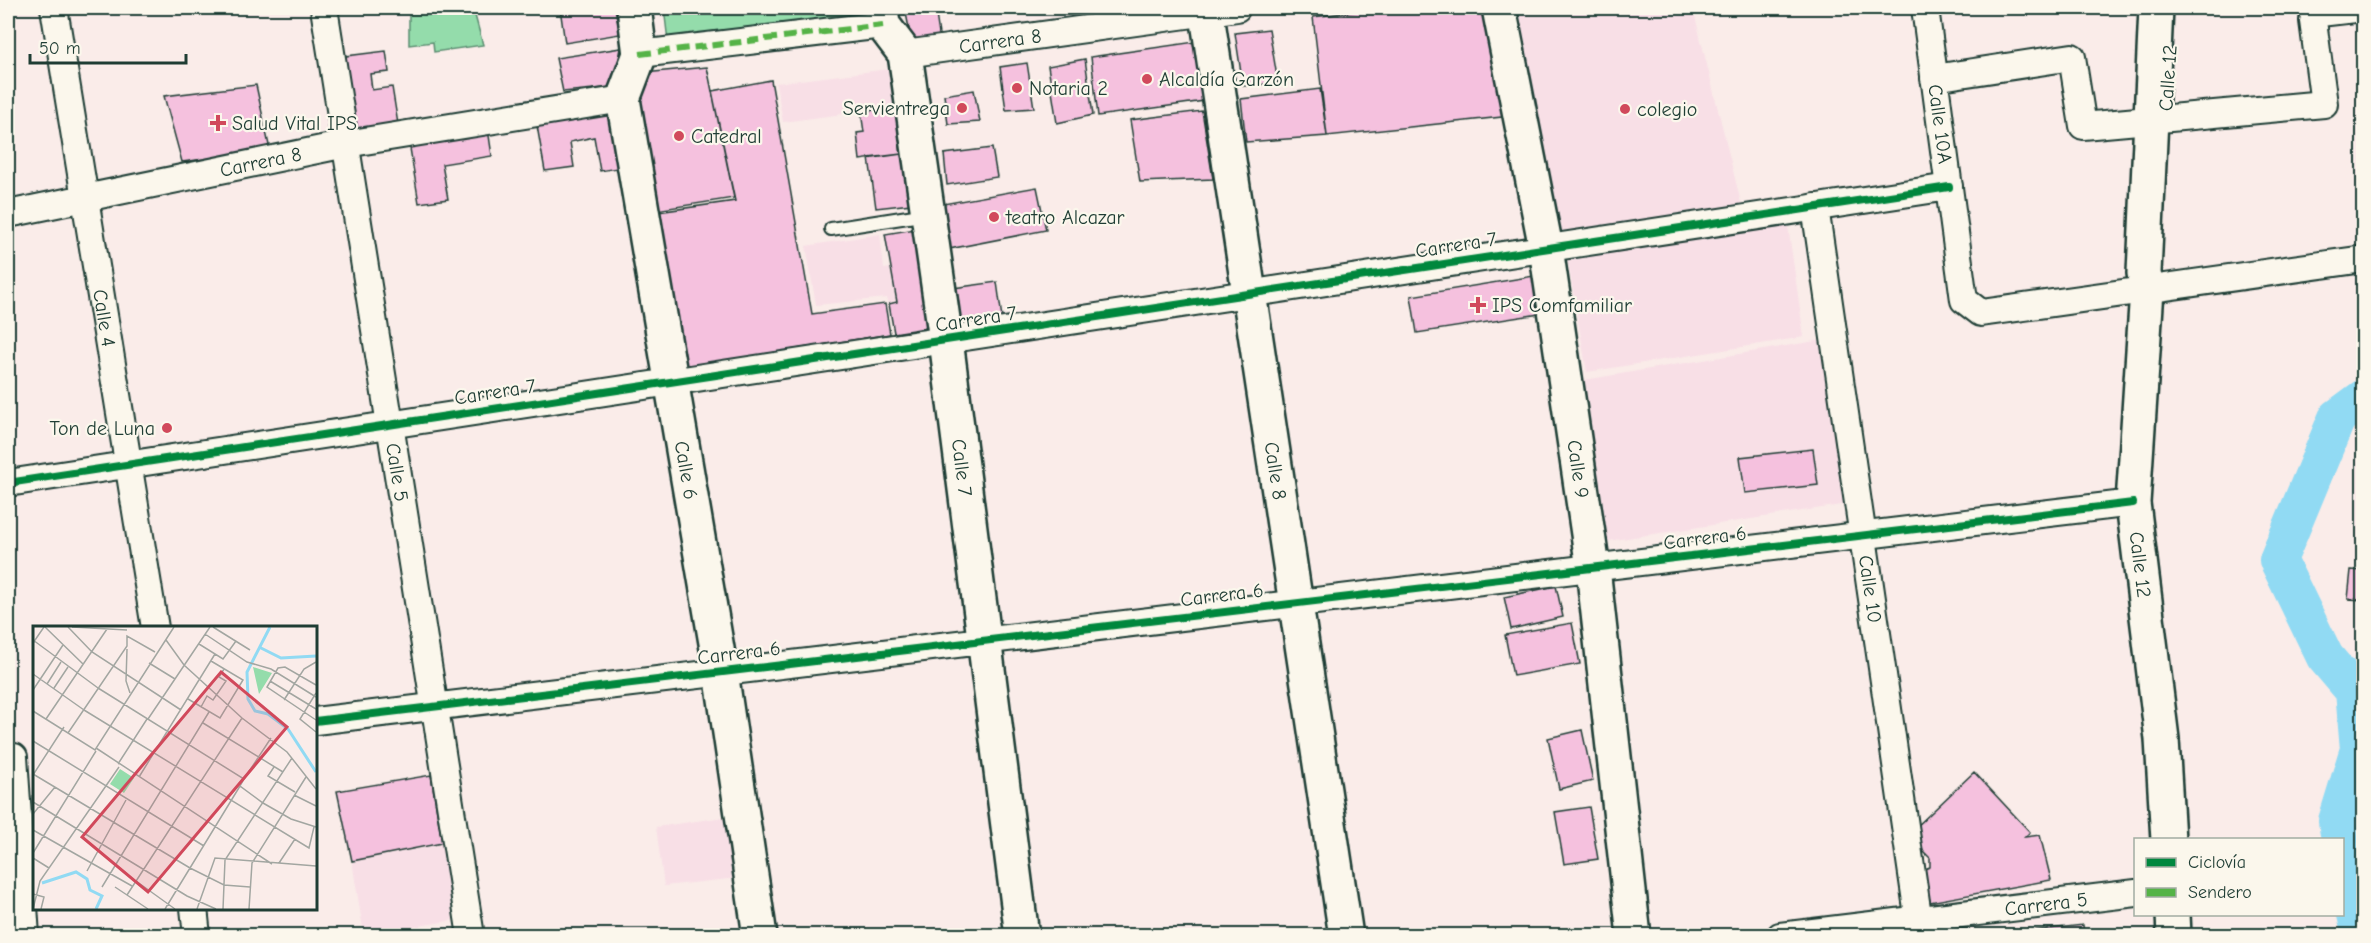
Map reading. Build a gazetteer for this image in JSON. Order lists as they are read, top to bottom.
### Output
{
  "streets": {
    "street": [
      "Carrera 8",
      "Calle 12",
      "Calle 10A",
      "Carrera 7",
      "Calle 4",
      "Calle 7",
      "Calle 6",
      "Calle 9",
      "Calle 5",
      "Calle 8",
      "Carrera 6",
      "Calle 10",
      "Carrera 5"
    ]
  },
  "crossings": [
    ["Carrera 8", "Calle 4"],
    ["Carrera 8", "Calle 7"],
    ["Carrera 8", "Calle 6"],
    ["Carrera 8", "Calle 5"],
    ["Carrera 8", "Calle 8"],
    ["Calle 12", "Calle 10A"],
    ["Calle 12", "Carrera 6"],
    ["Calle 10A", "Carrera 7"],
    ["Carrera 7", "Calle 4"],
    ["Carrera 7", "Calle 7"],
    ["Carrera 7", "Calle 6"],
    ["Carrera 7", "Calle 9"],
    ["Carrera 7", "Calle 5"],
    ["Carrera 7", "Calle 8"],
    ["Carrera 7", "Calle 10"],
    ["Calle 7", "Carrera 6"],
    ["Calle 6", "Carrera 6"],
    ["Calle 9", "Carrera 6"],
    ["Calle 5", "Carrera 6"],
    ["Calle 8", "Carrera 6"],
    ["Carrera 6", "Calle 10"],
    ["Calle 10", "Carrera 5"]
  ],
  "places": {
    "other": [
      "Alcaldía Garzón",
      "Notaria 2",
      "Servientrega",
      "colegio",
      "Catedral",
      "teatro Alcazar",
      "Ton de Luna"
    ],
    "health": ["Salud Vital IPS", "IPS Comfamiliar"]
  },
  "legend": ["Ciclovía", "Sendero"],
  "scale_bar": "50 m"
}
